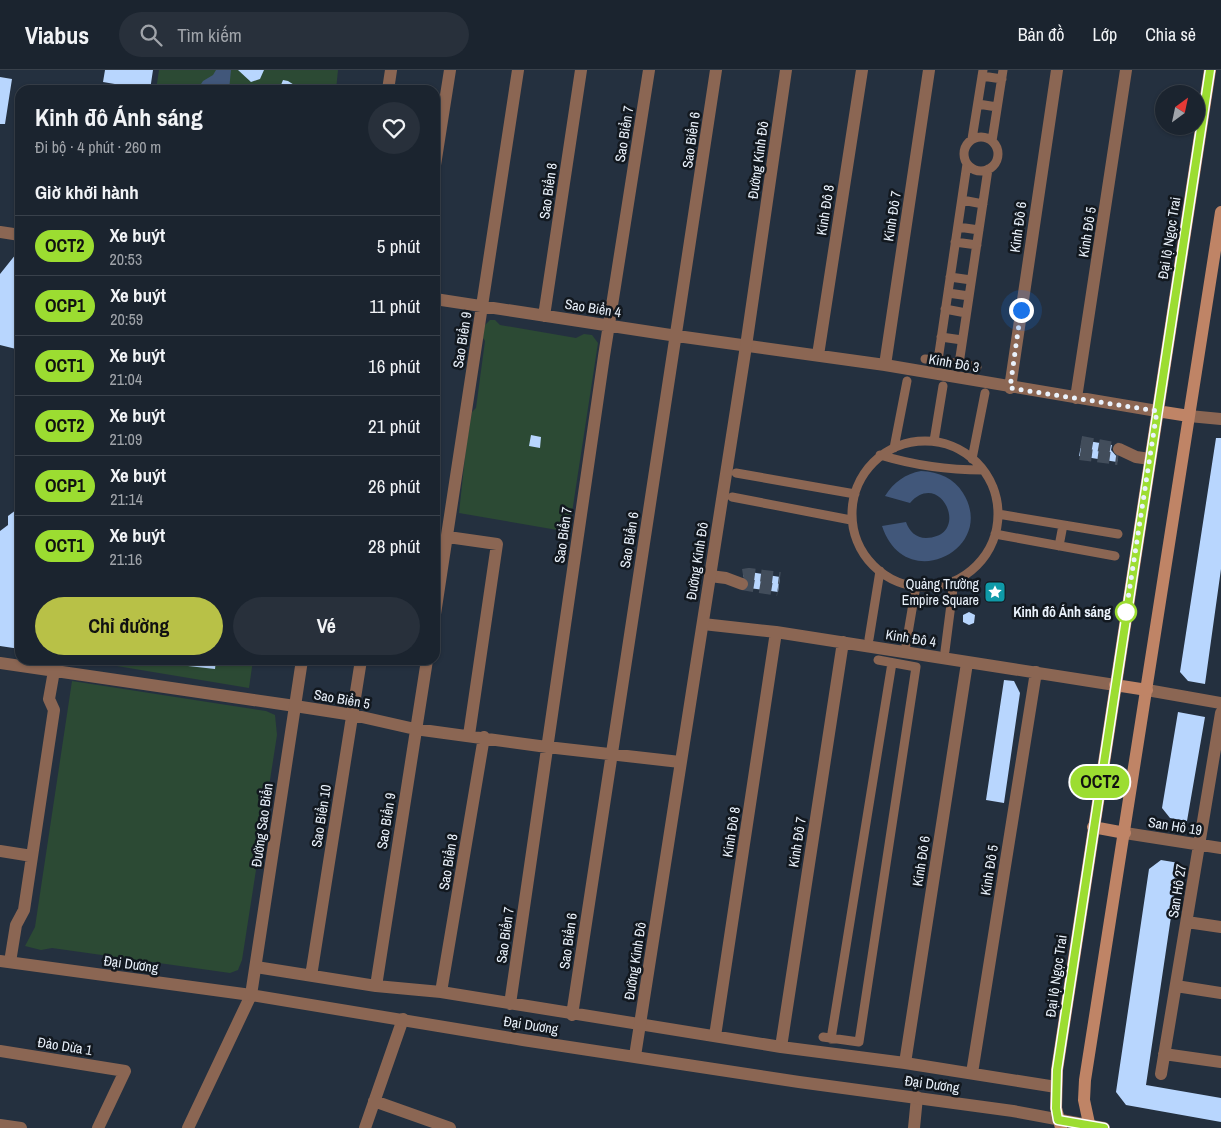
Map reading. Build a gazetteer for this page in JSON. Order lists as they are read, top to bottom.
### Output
{
  "streets": {
    "main road": ["Đại lộ Ngọc Trai"],
    "street": [
      "Sao Biển 7",
      "Sao Biển 6",
      "Đường Kinh Đô",
      "Sao Biển 8",
      "Kinh Đô 8",
      "Kinh Đô 7",
      "Kinh Đô 6",
      "Kinh Đô 5",
      "Sao Biển 4",
      "Sao Biển 9",
      "Kinh Đô 3",
      "Kinh Đô 4",
      "Sao Biển 5",
      "Sao Biển 10",
      "Đường Sao Biển",
      "San Hô 19",
      "San Hô 27",
      "Đại Dương",
      "Đảo Dừa 1"
    ]
  },
  "crossings": [
    ["Sao Biển 7", "Sao Biển 4"],
    ["Sao Biển 7", "Sao Biển 5"],
    ["Sao Biển 6", "Sao Biển 4"],
    ["Sao Biển 6", "Sao Biển 5"],
    ["Đường Kinh Đô", "Sao Biển 4"],
    ["Đường Kinh Đô", "Kinh Đô 3"],
    ["Đường Kinh Đô", "Kinh Đô 4"],
    ["Đường Kinh Đô", "Sao Biển 5"],
    ["Đường Kinh Đô", "Đại Dương"],
    ["Sao Biển 8", "Sao Biển 4"],
    ["Sao Biển 8", "Sao Biển 5"],
    ["Kinh Đô 8", "Kinh Đô 3"],
    ["Kinh Đô 8", "Kinh Đô 4"],
    ["Kinh Đô 7", "Kinh Đô 3"],
    ["Kinh Đô 7", "Kinh Đô 4"],
    ["Kinh Đô 6", "Kinh Đô 3"],
    ["Kinh Đô 6", "Kinh Đô 4"],
    ["Kinh Đô 5", "Kinh Đô 3"],
    ["Kinh Đô 5", "Kinh Đô 4"],
    ["Đại lộ Ngọc Trai", "Kinh Đô 3"],
    ["Đại lộ Ngọc Trai", "Kinh Đô 4"],
    ["Đại lộ Ngọc Trai", "Đại Dương"],
    ["Sao Biển 4", "Sao Biển 9"],
    ["Sao Biển 4", "Kinh Đô 3"],
    ["Sao Biển 9", "Sao Biển 5"],
    ["Sao Biển 5", "Sao Biển 10"],
    ["Sao Biển 5", "Đường Sao Biển"],
    ["Đường Sao Biển", "Đại Dương"],
    ["San Hô 19", "San Hô 27"]
  ],
  "places": {
    "place": ["Quảng Trường Empire Square"],
    "other": ["Kinh đô Ánh sáng"]
  },
  "lines": ["bus line OCT2"],
  "north": "top right",
  "page": {
    "header": "Viabus",
    "search": "Tìm kiếm",
    "nav": ["Bản đồ", "Lớp", "Chia sẻ"],
    "on_map": "OCT2",
    "heading": [
      ["Kinh đô Ánh sáng", "Đi bộ · 4 phút · 260 m"],
      "Giờ khởi hành"
    ],
    "list": [
      {
        "mark": "OCT2",
        "name": "Xe buýt",
        "note": "20:53",
        "value": "5 phút"
      },
      {
        "mark": "OCP1",
        "name": "Xe buýt",
        "note": "20:59",
        "value": "11 phút"
      },
      {
        "mark": "OCT1",
        "name": "Xe buýt",
        "note": "21:04",
        "value": "16 phút"
      },
      {
        "mark": "OCT2",
        "name": "Xe buýt",
        "note": "21:09",
        "value": "21 phút"
      },
      {
        "mark": "OCP1",
        "name": "Xe buýt",
        "note": "21:14",
        "value": "26 phút"
      },
      {
        "mark": "OCT1",
        "name": "Xe buýt",
        "note": "21:16",
        "value": "28 phút"
      }
    ],
    "buttons": ["Chỉ đường", "Vé"]
  }
}
